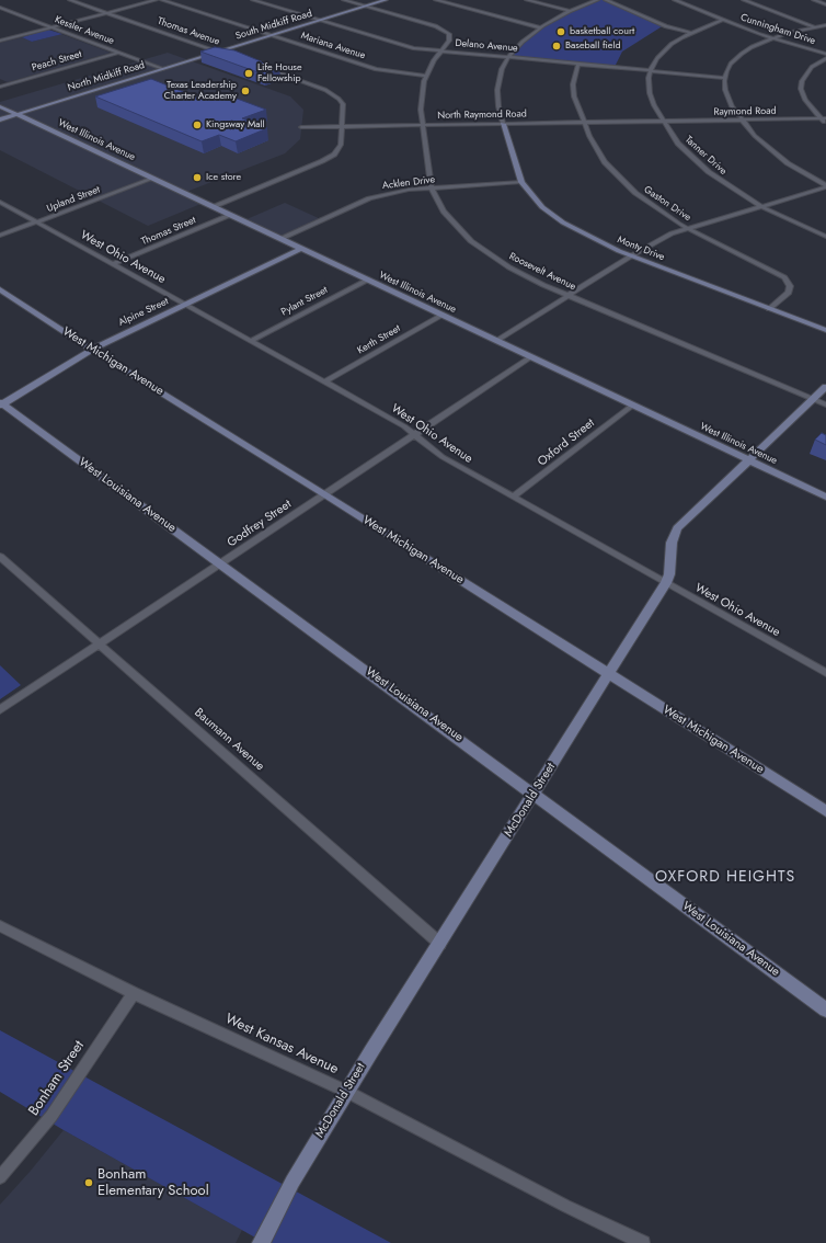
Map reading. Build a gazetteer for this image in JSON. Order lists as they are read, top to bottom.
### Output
{
  "streets": {
    "street": [
      "South Midkiff Road",
      "Cunningham Drive",
      "Kessler Avenue",
      "Thomas Avenue",
      "Mariana Avenue",
      "Delano Avenue",
      "Peach Street",
      "North Midkiff Road",
      "Raymond Road",
      "North Raymond Road",
      "West Illinois Avenue",
      "Tanner Drive",
      "Acklen Drive",
      "Upland Street",
      "Gaston Drive",
      "Thomas Street",
      "Monty Drive",
      "West Ohio Avenue",
      "Roosevelt Avenue",
      "Pylant Street",
      "Alpine Street",
      "Kerth Street",
      "West Michigan Avenue",
      "Oxford Street",
      "West Louisiana Avenue",
      "Godfrey Street",
      "Baumann Avenue",
      "McDonald Street",
      "West Kansas Avenue",
      "Bonham Street"
    ]
  },
  "crossings": [
    ["South Midkiff Road", "Thomas Avenue"],
    ["South Midkiff Road", "Mariana Avenue"],
    ["South Midkiff Road", "Delano Avenue"],
    ["South Midkiff Road", "North Midkiff Road"],
    ["South Midkiff Road", "Roosevelt Avenue"],
    ["Cunningham Drive", "Tanner Drive"],
    ["Kessler Avenue", "Peach Street"],
    ["Kessler Avenue", "North Midkiff Road"],
    ["Thomas Avenue", "North Midkiff Road"],
    ["Mariana Avenue", "Roosevelt Avenue"],
    ["Delano Avenue", "Tanner Drive"],
    ["Delano Avenue", "Gaston Drive"],
    ["Delano Avenue", "Roosevelt Avenue"],
    ["North Midkiff Road", "West Illinois Avenue"],
    ["Raymond Road", "North Raymond Road"],
    ["Raymond Road", "Tanner Drive"],
    ["North Raymond Road", "Tanner Drive"],
    ["North Raymond Road", "Gaston Drive"],
    ["North Raymond Road", "Monty Drive"],
    ["North Raymond Road", "Roosevelt Avenue"],
    ["West Illinois Avenue", "Acklen Drive"],
    ["West Illinois Avenue", "Upland Street"],
    ["West Illinois Avenue", "Thomas Street"],
    ["West Illinois Avenue", "Pylant Street"],
    ["West Illinois Avenue", "Alpine Street"],
    ["West Illinois Avenue", "Kerth Street"],
    ["West Illinois Avenue", "Oxford Street"],
    ["West Illinois Avenue", "Godfrey Street"],
    ["West Illinois Avenue", "McDonald Street"],
    ["Acklen Drive", "Monty Drive"],
    ["Acklen Drive", "Roosevelt Avenue"],
    ["Upland Street", "West Ohio Avenue"],
    ["Gaston Drive", "Monty Drive"],
    ["Thomas Street", "West Ohio Avenue"],
    ["West Ohio Avenue", "Pylant Street"],
    ["West Ohio Avenue", "Alpine Street"],
    ["West Ohio Avenue", "Kerth Street"],
    ["West Ohio Avenue", "Oxford Street"],
    ["West Ohio Avenue", "Godfrey Street"],
    ["West Ohio Avenue", "McDonald Street"],
    ["Roosevelt Avenue", "McDonald Street"],
    ["Alpine Street", "West Michigan Avenue"],
    ["Alpine Street", "West Louisiana Avenue"],
    ["West Michigan Avenue", "Godfrey Street"],
    ["West Michigan Avenue", "McDonald Street"],
    ["West Louisiana Avenue", "Godfrey Street"],
    ["West Louisiana Avenue", "McDonald Street"],
    ["Godfrey Street", "Baumann Avenue"],
    ["Baumann Avenue", "McDonald Street"],
    ["McDonald Street", "West Kansas Avenue"],
    ["West Kansas Avenue", "Bonham Street"]
  ],
  "districts": ["OXFORD HEIGHTS"],
  "places": [
    "basketball court",
    "Baseball field",
    "Life House Fellowship",
    "Texas Leadership Charter Academy",
    "Kingsway Mall",
    "Ice store",
    "Bonham Elementary School"
  ]
}
